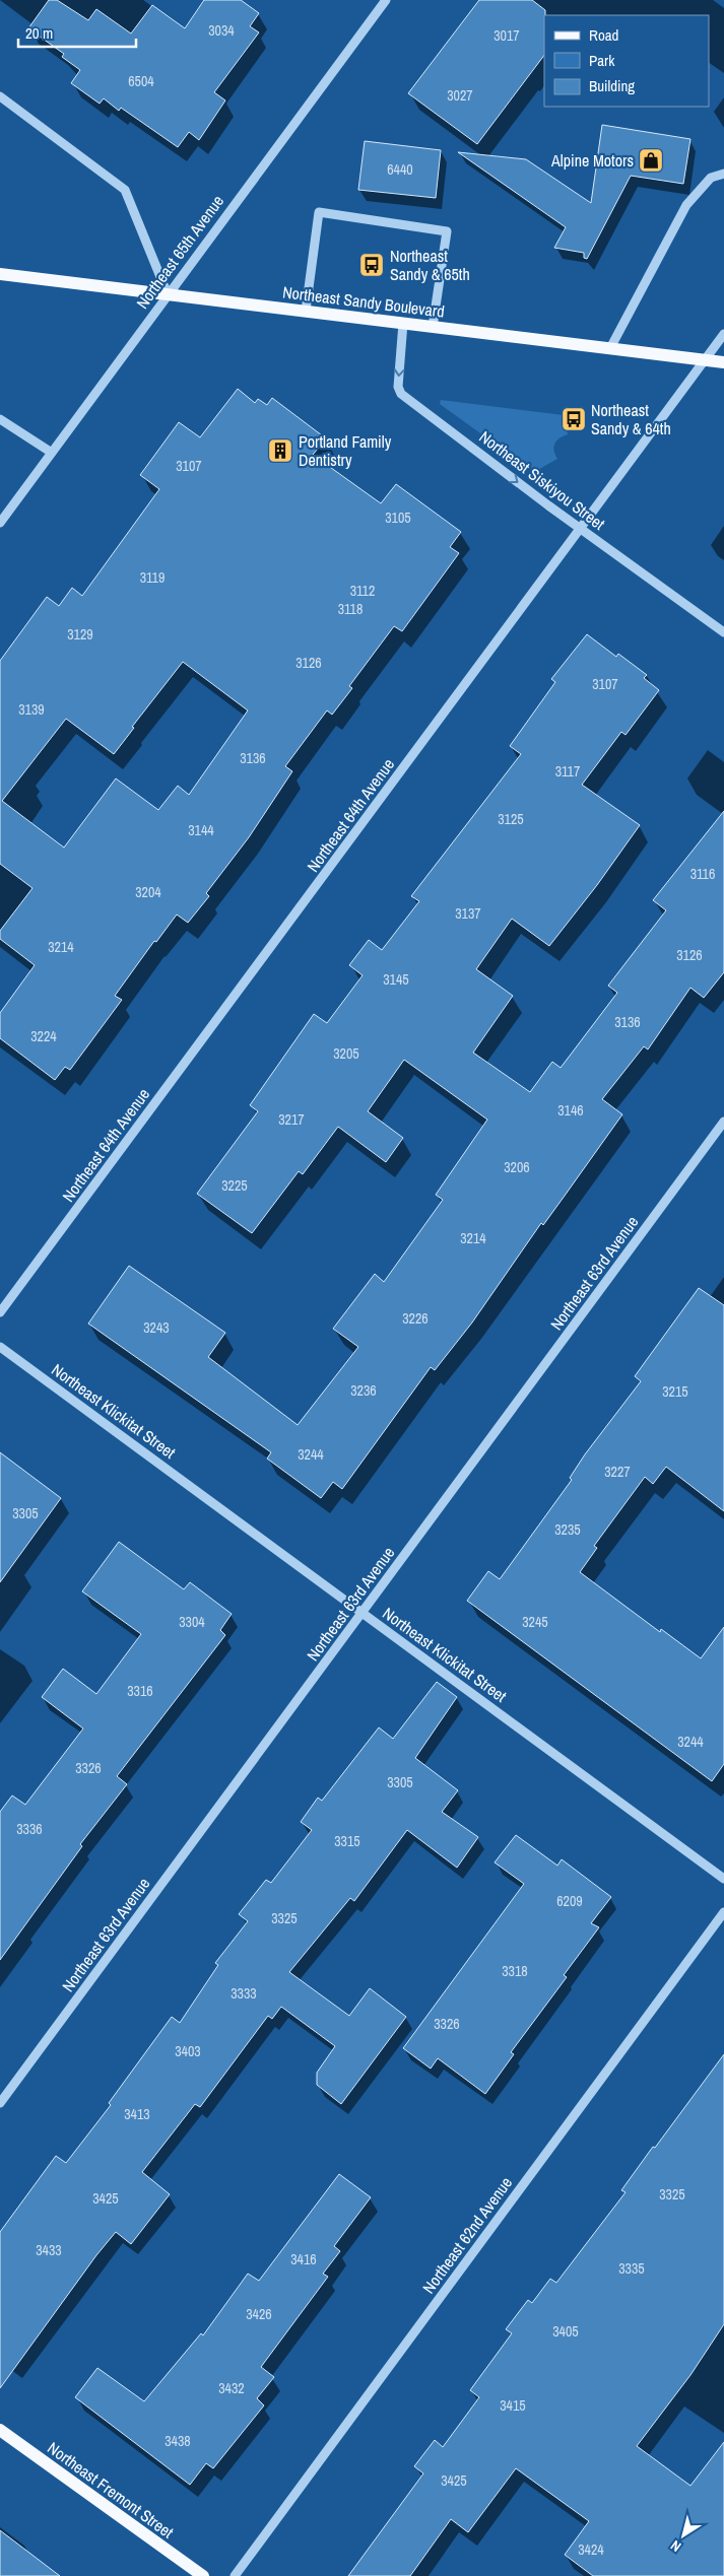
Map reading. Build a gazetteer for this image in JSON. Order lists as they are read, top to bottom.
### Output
{
  "streets": {
    "main road": ["Northeast Sandy Boulevard", "Northeast Fremont Street"],
    "street": [
      "Northeast 65th Avenue",
      "Northeast Siskiyou Street",
      "Northeast 64th Avenue",
      "Northeast 63rd Avenue",
      "Northeast Klickitat Street",
      "Northeast 62nd Avenue"
    ]
  },
  "crossings": [
    ["Northeast 65th Avenue", "Northeast Sandy Boulevard"],
    ["Northeast Sandy Boulevard", "Northeast Siskiyou Street"],
    ["Northeast Sandy Boulevard", "Northeast 64th Avenue"],
    ["Northeast Siskiyou Street", "Northeast 64th Avenue"],
    ["Northeast 63rd Avenue", "Northeast Klickitat Street"]
  ],
  "one_way": ["Northeast Siskiyou Street"],
  "places": {
    "shop": ["Alpine Motors"],
    "bus stop": ["Northeast Sandy & 65th", "Northeast Sandy & 64th"],
    "building": ["Portland Family Dentistry"]
  },
  "house_numbers": [
    "3034",
    "3017",
    "6504",
    "3027",
    "6440",
    "3107",
    "3105",
    "3119",
    "3112",
    "3118",
    "3129",
    "3126",
    "3107",
    "3139",
    "3136",
    "3117",
    "3125",
    "3144",
    "3116",
    "3204",
    "3137",
    "3214",
    "3126",
    "3145",
    "3136",
    "3224",
    "3205",
    "3146",
    "3217",
    "3206",
    "3225",
    "3214",
    "3226",
    "3243",
    "3236",
    "3215",
    "3244",
    "3227",
    "3305",
    "3235",
    "3304",
    "3245",
    "3316",
    "3244",
    "3326",
    "3305",
    "3336",
    "3315",
    "6209",
    "3325",
    "3318",
    "3333",
    "3326",
    "3403",
    "3413",
    "3325",
    "3425",
    "3433",
    "3416",
    "3335",
    "3426",
    "3405",
    "3432",
    "3415",
    "3438",
    "3425",
    "3424"
  ],
  "legend": ["Road", "Park", "Building"],
  "scale_bar": "20 m",
  "north": "bottom left"
}
